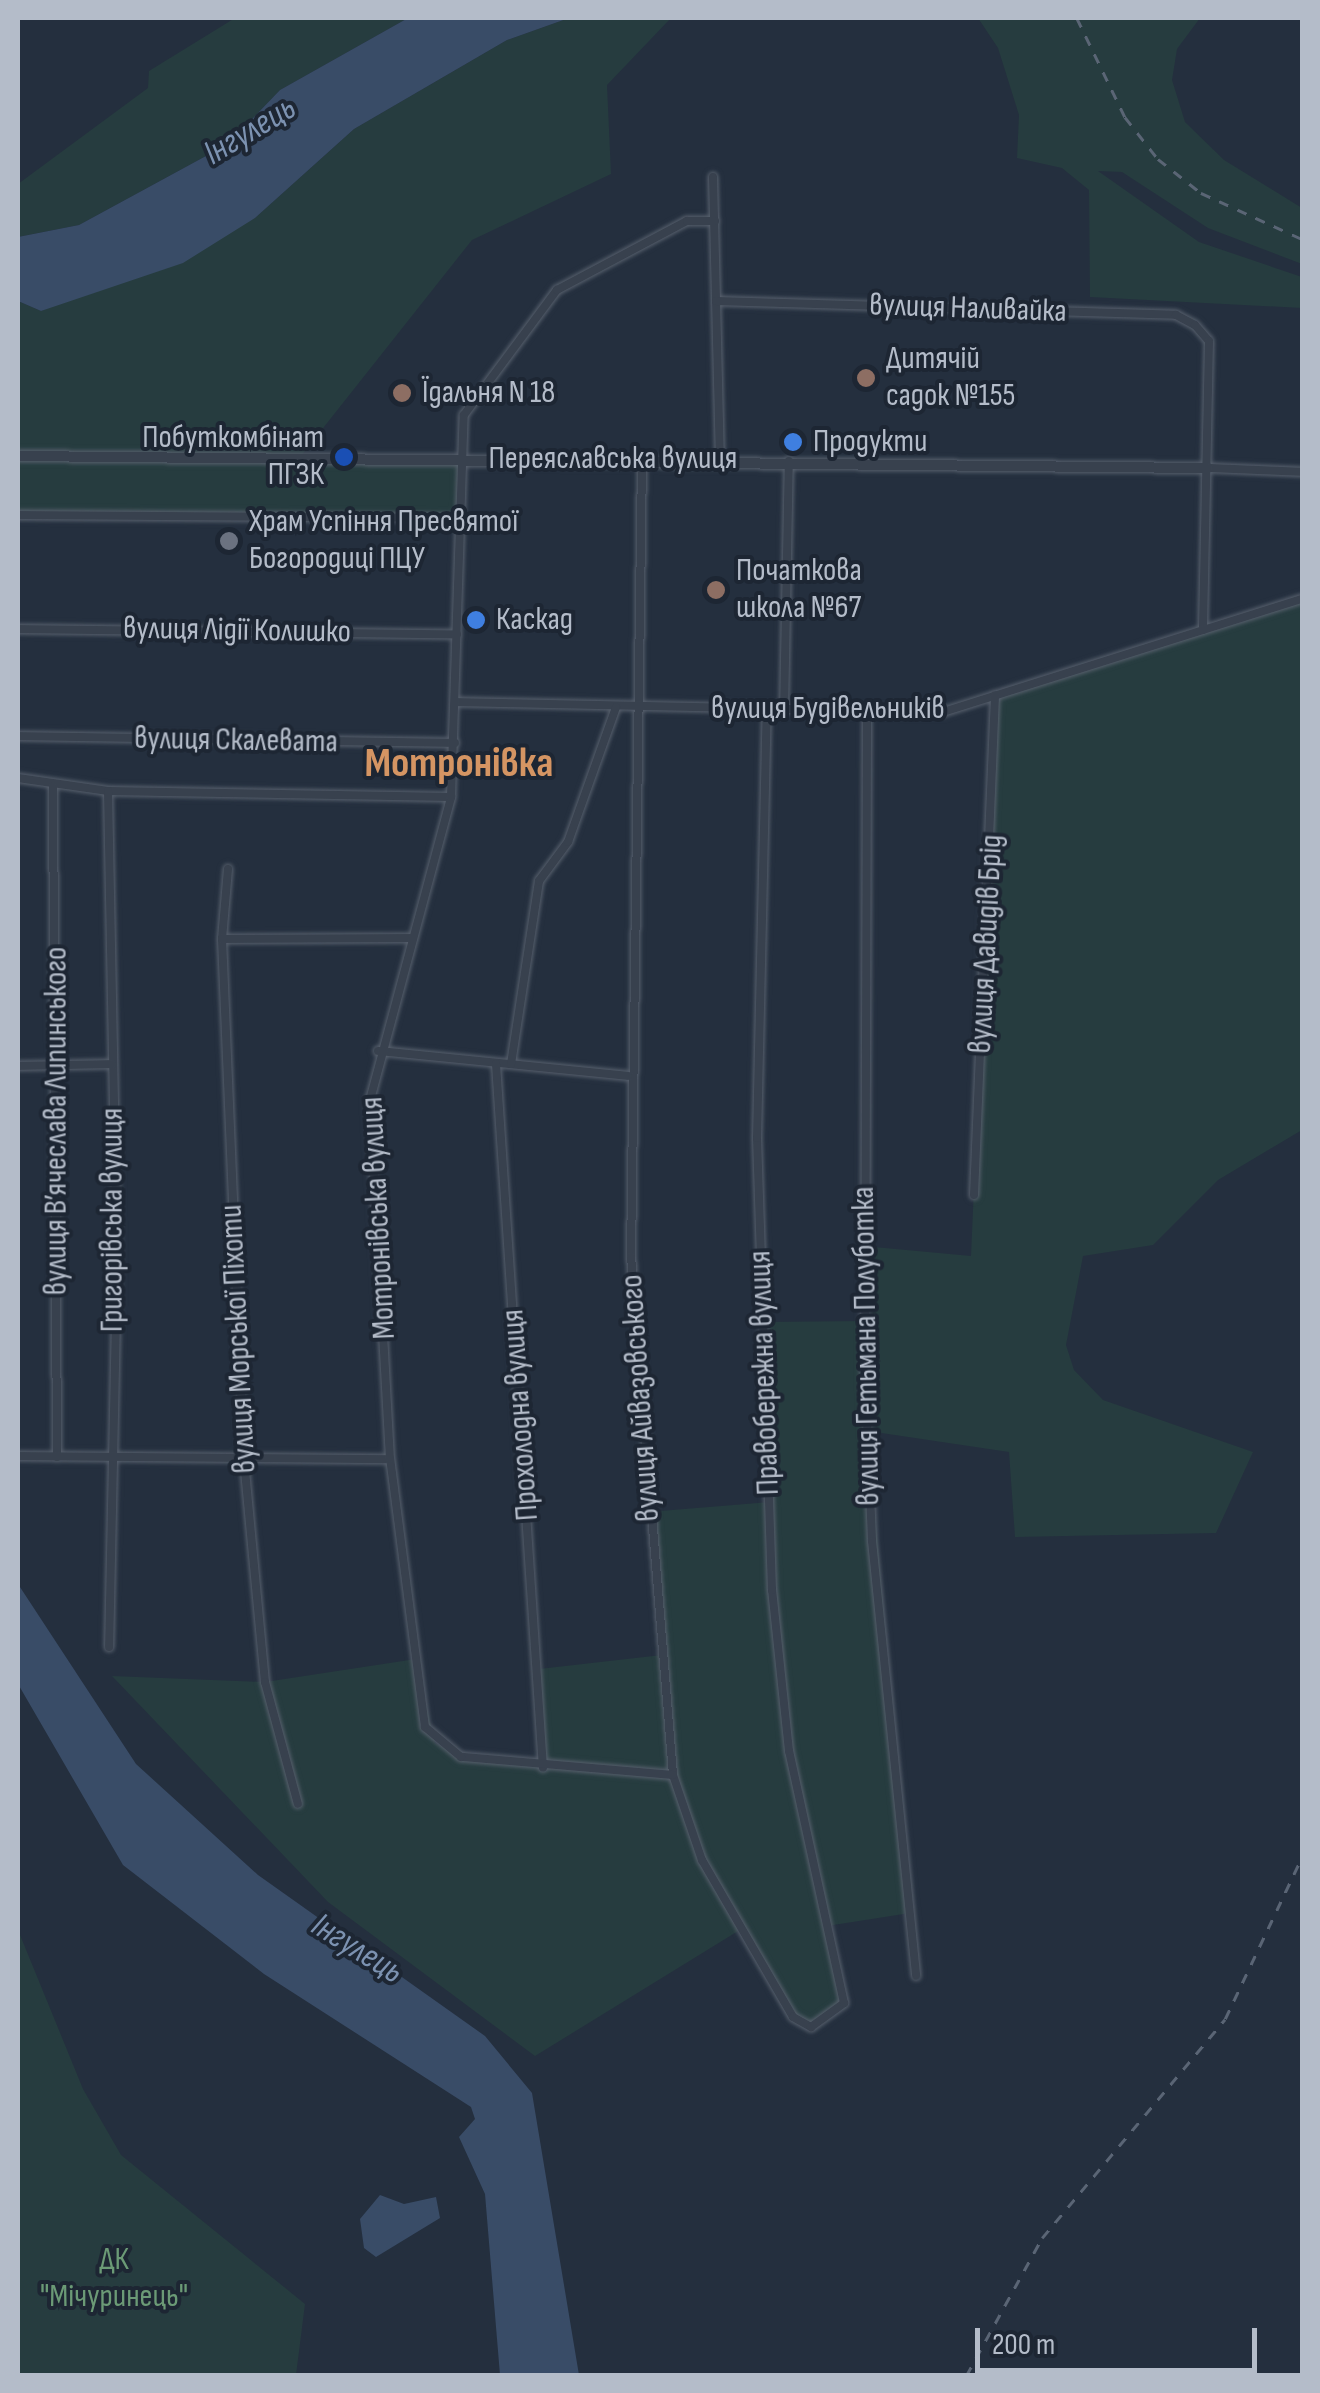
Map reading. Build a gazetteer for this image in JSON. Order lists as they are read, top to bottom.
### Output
{
  "streets": {
    "street": [
      "вулиця Наливайка",
      "Переяславська вулиця",
      "вулиця Лідії Колишко",
      "вулиця Будівельників",
      "вулиця Скалевата",
      "вулиця Давидів Брід",
      "вулиця В’ячеслава Липинського",
      "Мотронівська вулиця",
      "Григорівська вулиця",
      "вулиця Морської Піхоти",
      "вулиця Гетьмана Полуботка",
      "Правобережна вулиця",
      "вулиця Айвазовського",
      "Прохолодна вулиця"
    ]
  },
  "crossings": [
    ["вулиця Наливайка", "Переяславська вулиця"],
    ["Переяславська вулиця", "Мотронівська вулиця"],
    ["Переяславська вулиця", "вулиця Айвазовського"],
    ["вулиця Лідії Колишко", "Мотронівська вулиця"],
    ["вулиця Будівельників", "вулиця Давидів Брід"],
    ["вулиця Будівельників", "Мотронівська вулиця"],
    ["вулиця Будівельників", "вулиця Гетьмана Полуботка"],
    ["вулиця Будівельників", "Правобережна вулиця"],
    ["вулиця Будівельників", "вулиця Айвазовського"],
    ["вулиця Скалевата", "Мотронівська вулиця"],
    ["Мотронівська вулиця", "вулиця Айвазовського"],
    ["Мотронівська вулиця", "Прохолодна вулиця"],
    ["Правобережна вулиця", "вулиця Айвазовського"]
  ],
  "districts": ["Мотронівка"],
  "water": ["Інгулець"],
  "parks": ["ДК \"Мічуринець\""],
  "places": [
    "Дитячій садок №155",
    "Їдальня N 18",
    "Продукти",
    "Побуткомбінат ПГЗК",
    "Храм Успіння Пресвятої Богородиці ПЦУ",
    "Початкова школа №67",
    "Каскад"
  ],
  "scale_bar": "200 m"
}
